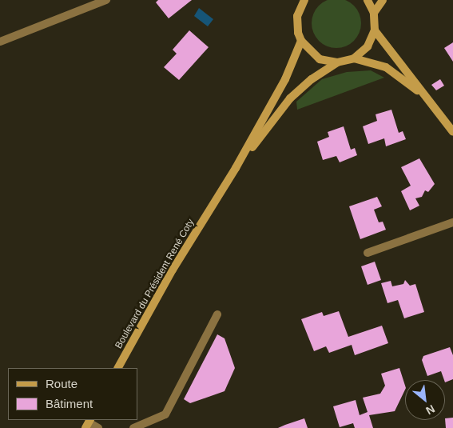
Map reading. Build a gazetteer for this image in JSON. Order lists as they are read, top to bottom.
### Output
{
  "streets": {
    "main road": ["Boulevard du Président René Coty"]
  },
  "legend": ["Route", "Bâtiment"],
  "north": "bottom right"
}
